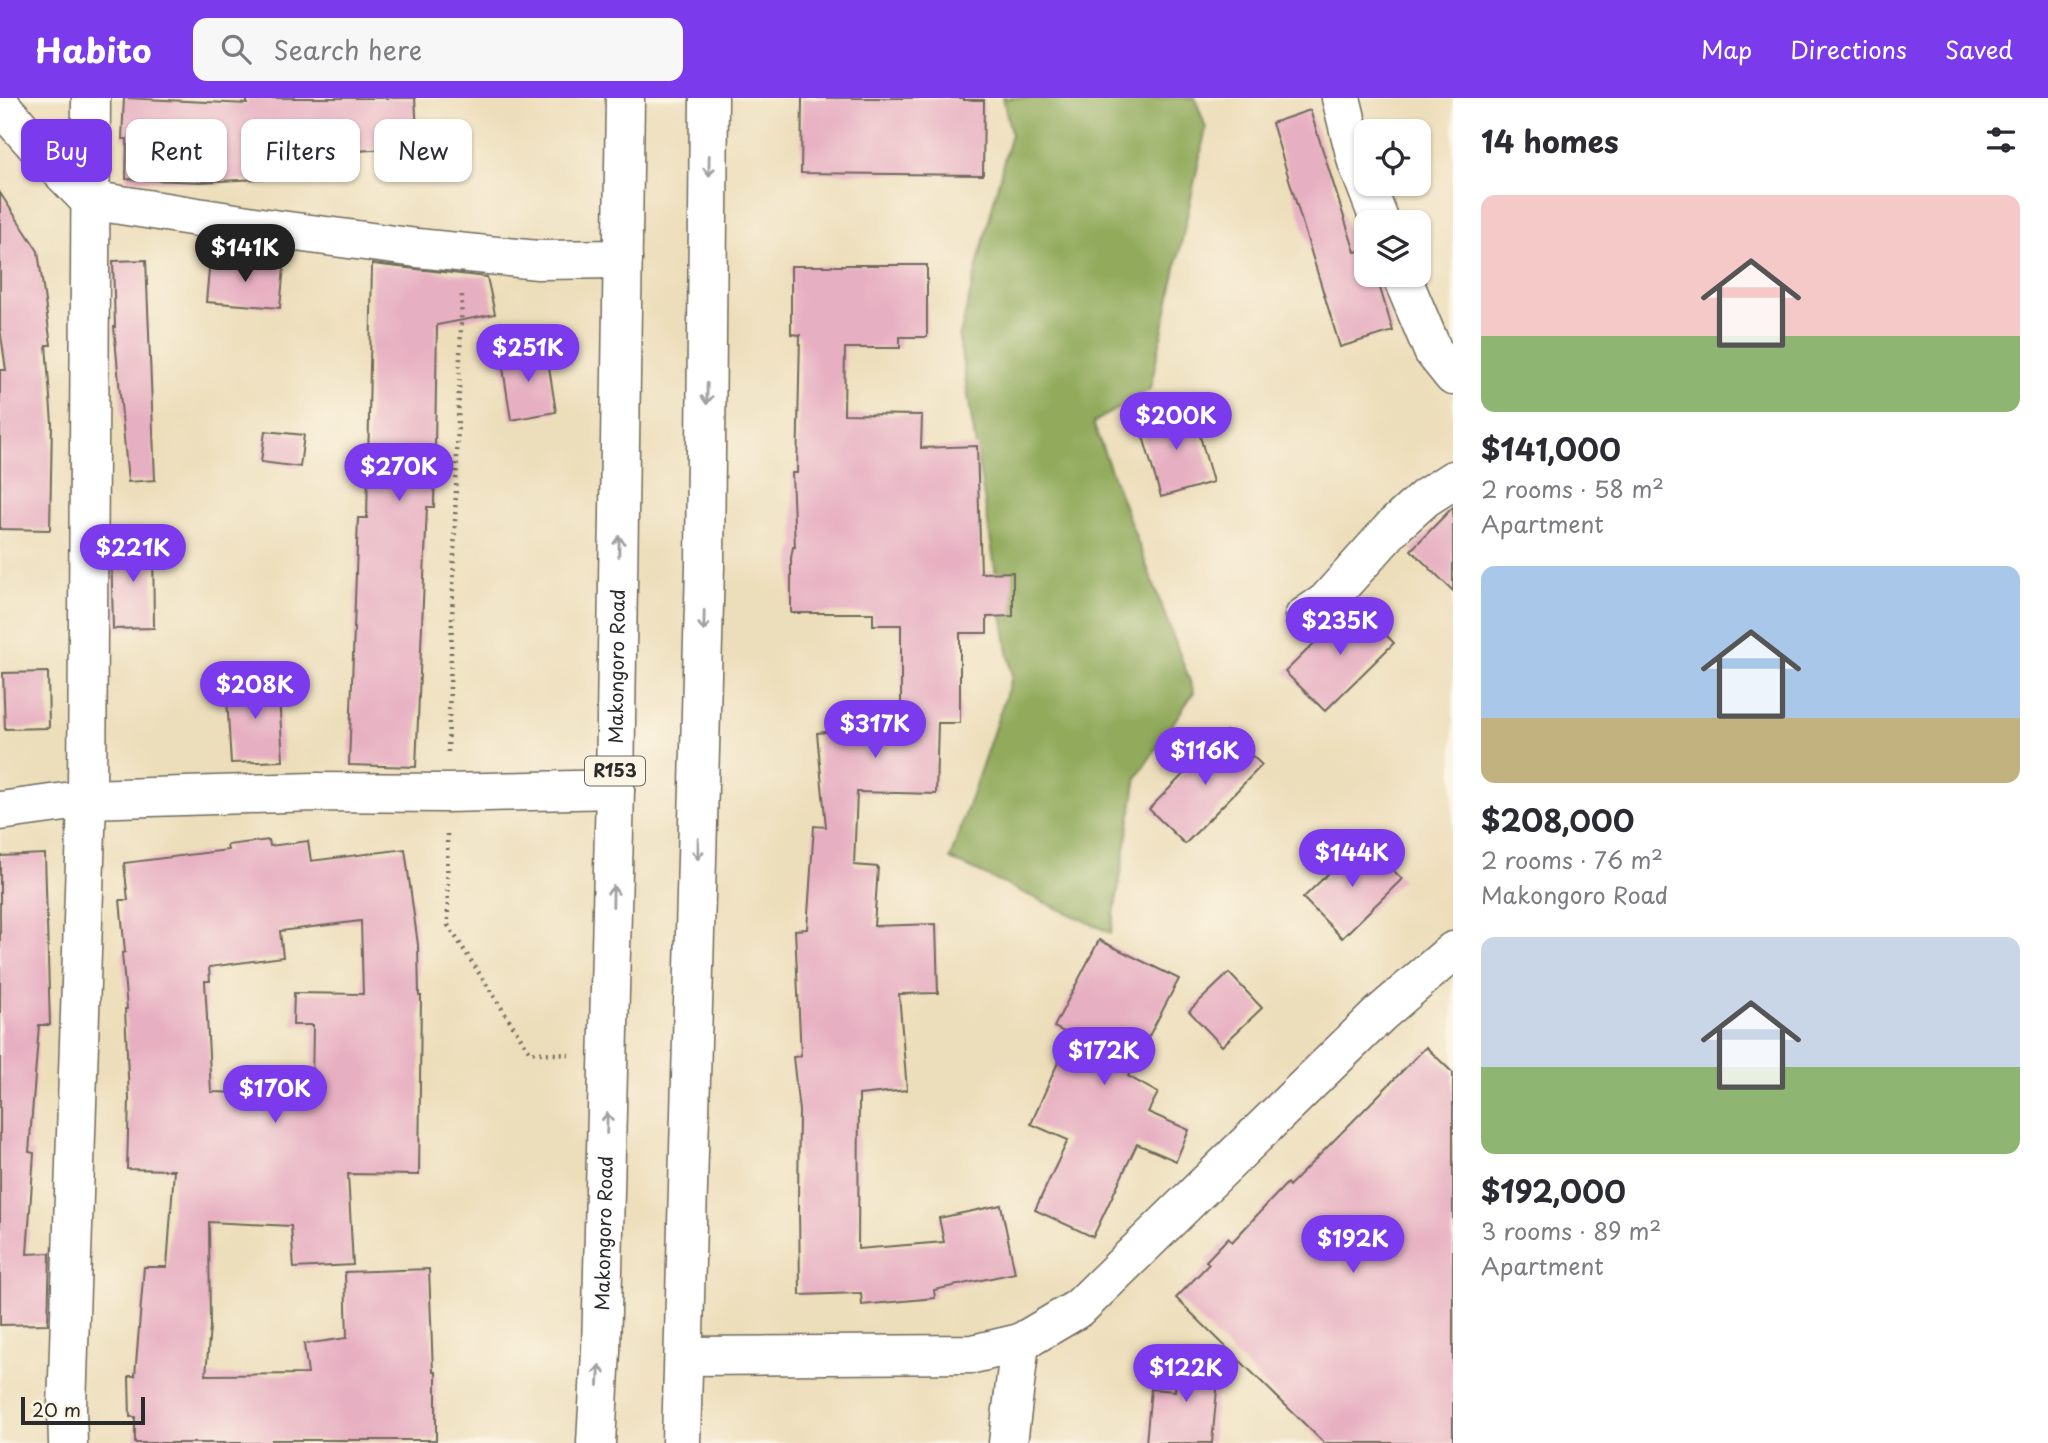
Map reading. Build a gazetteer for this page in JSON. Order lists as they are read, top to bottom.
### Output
{
  "streets": {
    "street": ["Makongoro Road", "R153"]
  },
  "scale_bar": "20 m",
  "page": {
    "header": "Habito",
    "search": "Search here",
    "nav": ["Map", "Directions", "Saved"],
    "heading": "14 homes",
    "chip": [
      "Buy",
      "Rent",
      "Filters",
      "New"
    ],
    "list": [
      {
        "name": "$141,000",
        "note": "2 rooms · 58 m² · Apartment"
      },
      {
        "name": "$208,000",
        "note": "2 rooms · 76 m² · Makongoro Road"
      },
      {
        "name": "$192,000",
        "note": "3 rooms · 89 m² · Apartment"
      }
    ],
    "price": [
      "$141K",
      "$251K",
      "$200K",
      "$270K",
      "$221K",
      "$235K",
      "$208K",
      "$317K",
      "$116K",
      "$144K",
      "$172K",
      "$170K",
      "$192K",
      "$122K"
    ],
    "scale": "20 m"
  }
}
